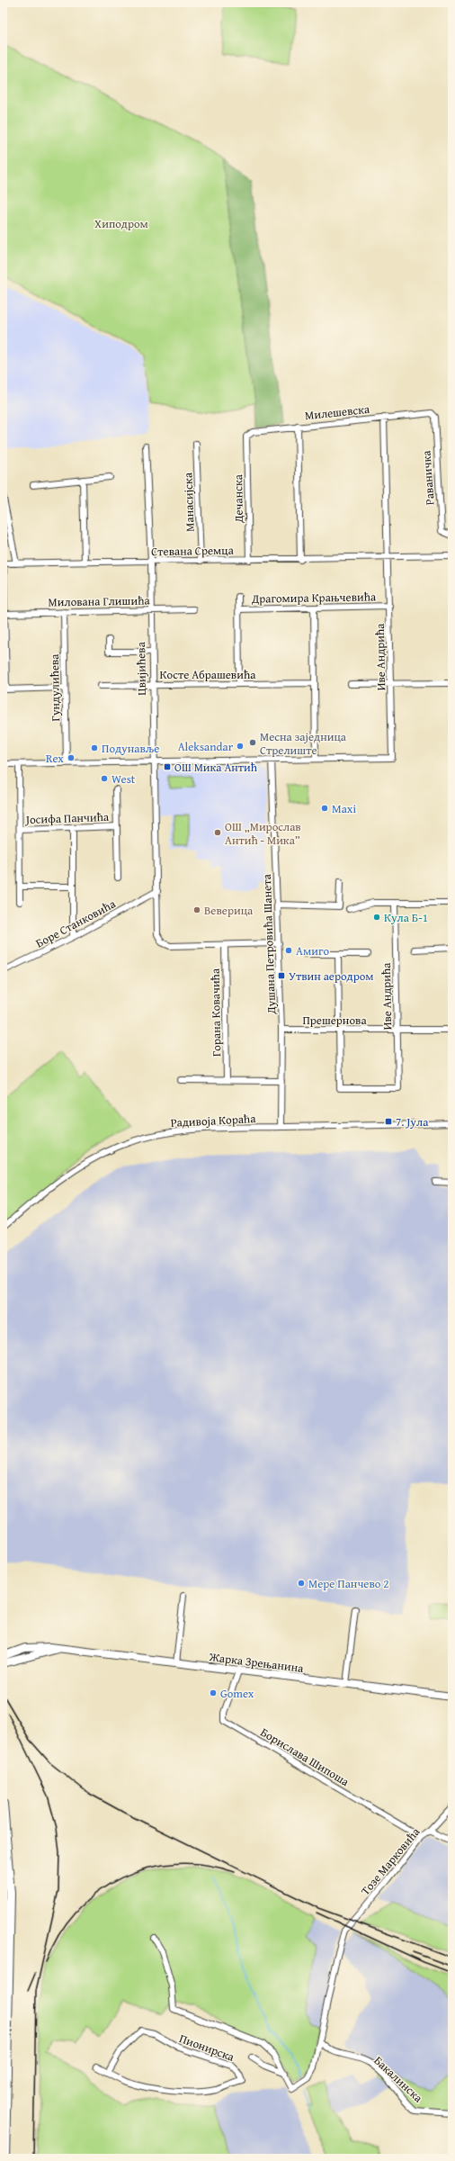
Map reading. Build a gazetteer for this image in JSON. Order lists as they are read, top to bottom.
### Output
{
  "streets": {
    "street": [
      "Милешевска",
      "Раваничка",
      "Дечанска",
      "Манасијска",
      "Стевана Сремца",
      "Драгомира Крањчевића",
      "Милована Глишића",
      "Иве Андрића",
      "Цвијићева",
      "Косте Абрашевића",
      "Гундулићева",
      "Јосифа Панчића",
      "Боре Станковића",
      "Душана Петровића Шанета",
      "Горана Ковачића",
      "Прешернова",
      "Радивоја Кораћа",
      "Жарка Зрењанина",
      "Борислава Шипоша",
      "Тозе Марковића",
      "Пионирска",
      "Бакалинска"
    ]
  },
  "crossings": [
    ["Милешевска", "Раваничка"],
    ["Милешевска", "Дечанска"],
    ["Милешевска", "Иве Андрића"],
    ["Дечанска", "Стевана Сремца"],
    ["Манасијска", "Стевана Сремца"],
    ["Стевана Сремца", "Иве Андрића"],
    ["Стевана Сремца", "Цвијићева"],
    ["Драгомира Крањчевића", "Иве Андрића"],
    ["Милована Глишића", "Цвијићева"],
    ["Милована Глишића", "Гундулићева"],
    ["Иве Андрића", "Прешернова"],
    ["Цвијићева", "Косте Абрашевића"],
    ["Цвијићева", "Боре Станковића"],
    ["Цвијићева", "Душана Петровића Шанета"],
    ["Цвијићева", "Горана Ковачића"],
    ["Душана Петровића Шанета", "Прешернова"],
    ["Душана Петровића Шанета", "Радивоја Кораћа"],
    ["Жарка Зрењанина", "Борислава Шипоша"],
    ["Борислава Шипоша", "Тозе Марковића"],
    ["Тозе Марковића", "Пионирска"],
    ["Тозе Марковића", "Бакалинска"],
    ["Пионирска", "Бакалинска"]
  ],
  "parks": ["Хиподром"],
  "places": {
    "other": [
      "Месна заједница Стрелиште",
      "Aleksandar",
      "Подунавље",
      "Rex",
      "West",
      "Maxi",
      "ОШ „Мирослав Антић - Мика”",
      "Веверица",
      "Кула Б-1",
      "Амиго",
      "Мере Панчево 2",
      "Gomex"
    ],
    "transit": ["ОШ Мика Антић", "Утвин аеродром", "7. Јула"]
  }
}
